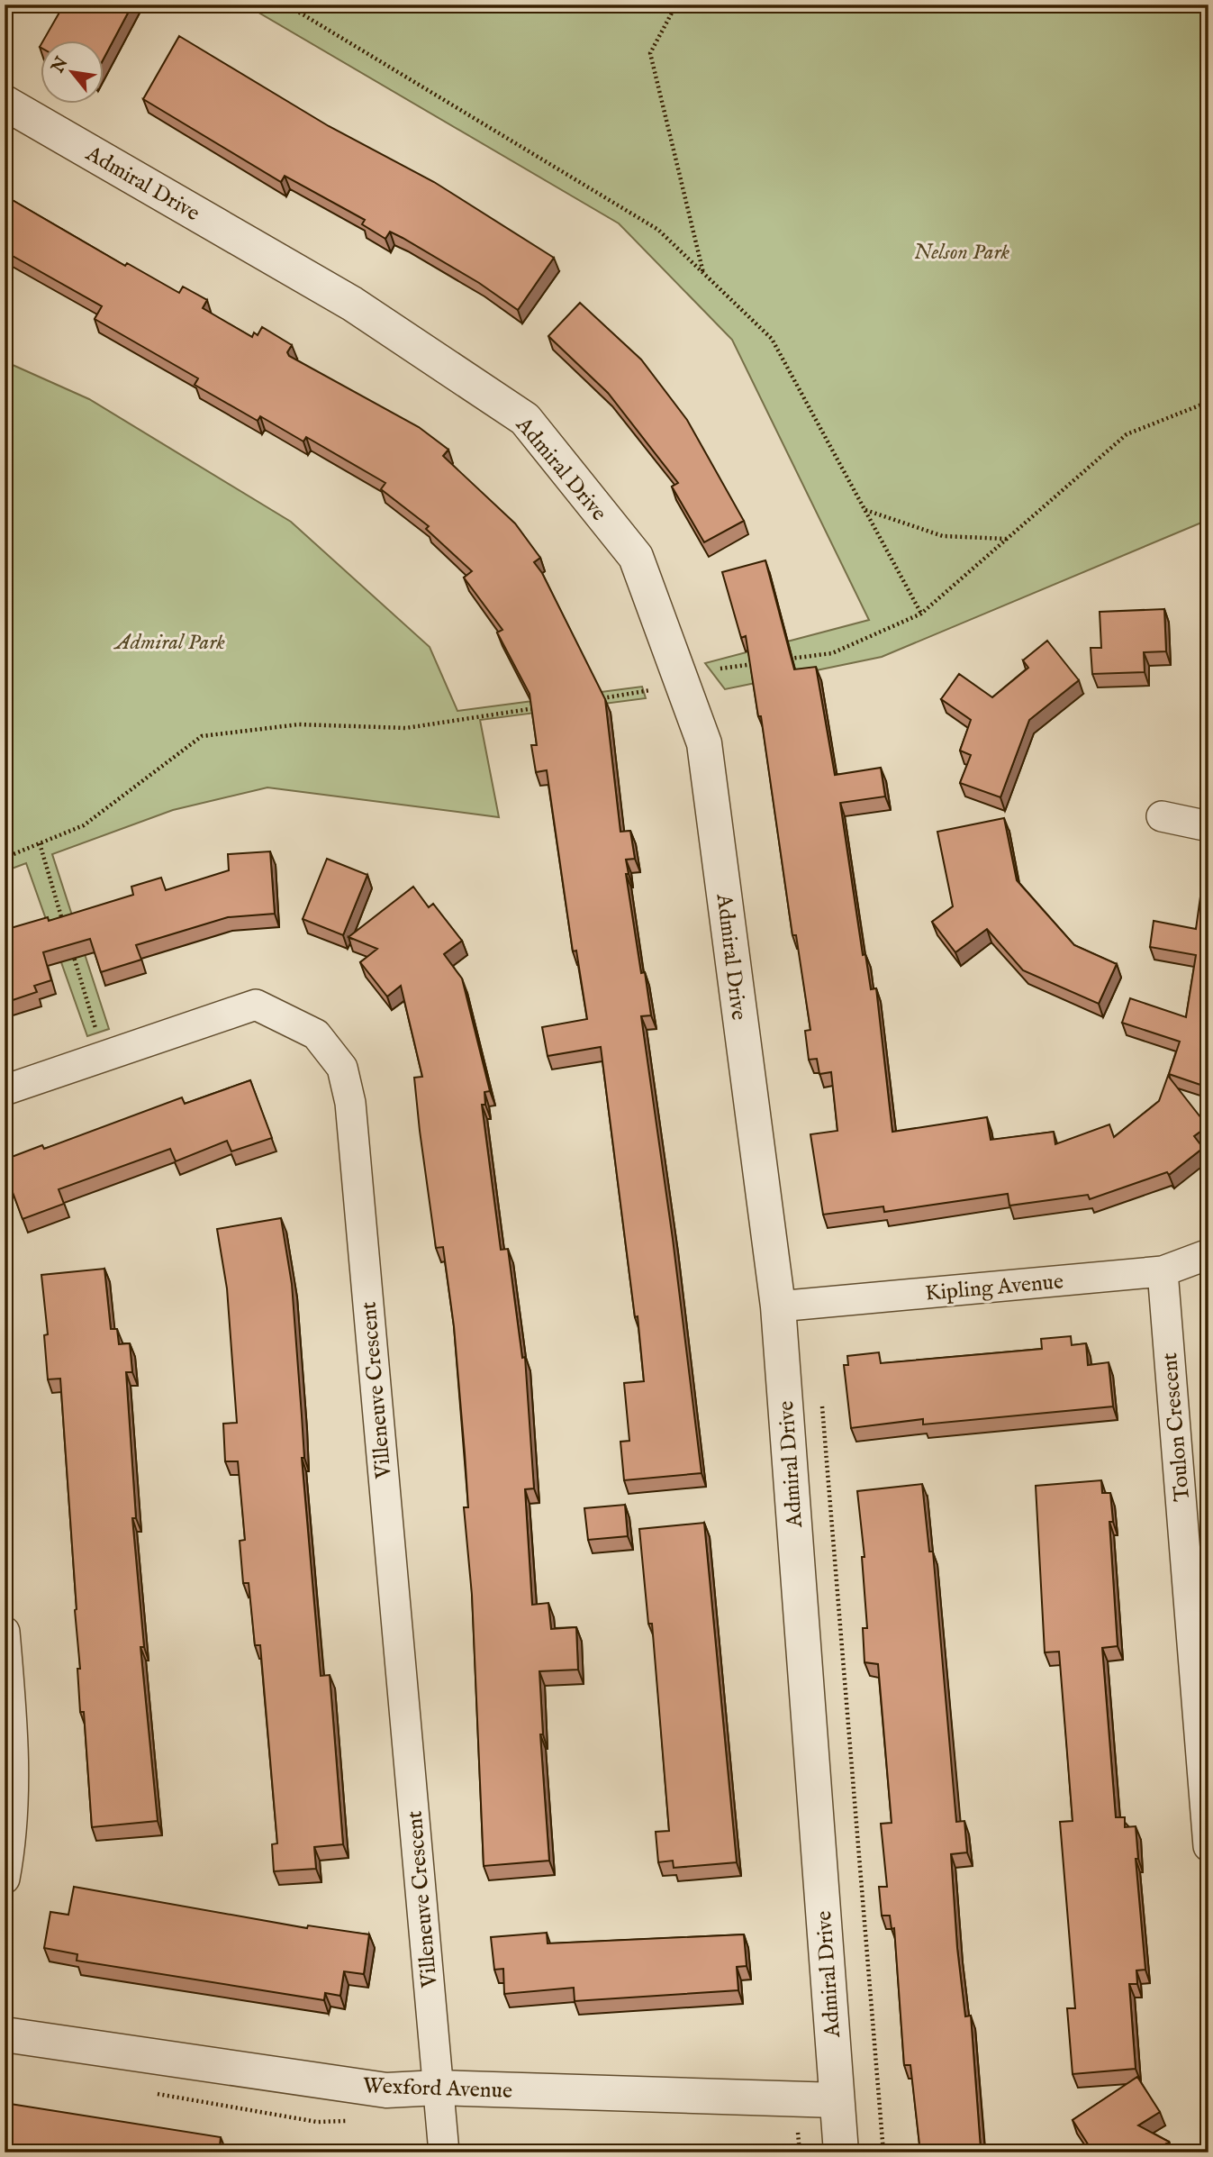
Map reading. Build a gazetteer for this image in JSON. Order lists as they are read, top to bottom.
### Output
{
  "streets": {
    "street": [
      "Admiral Drive",
      "Kipling Avenue",
      "Villeneuve Crescent",
      "Toulon Crescent",
      "Wexford Avenue"
    ]
  },
  "crossings": [
    ["Admiral Drive", "Kipling Avenue"],
    ["Admiral Drive", "Wexford Avenue"],
    ["Kipling Avenue", "Toulon Crescent"],
    ["Villeneuve Crescent", "Wexford Avenue"]
  ],
  "parks": ["Nelson Park", "Admiral Park"],
  "north": "top left"
}
